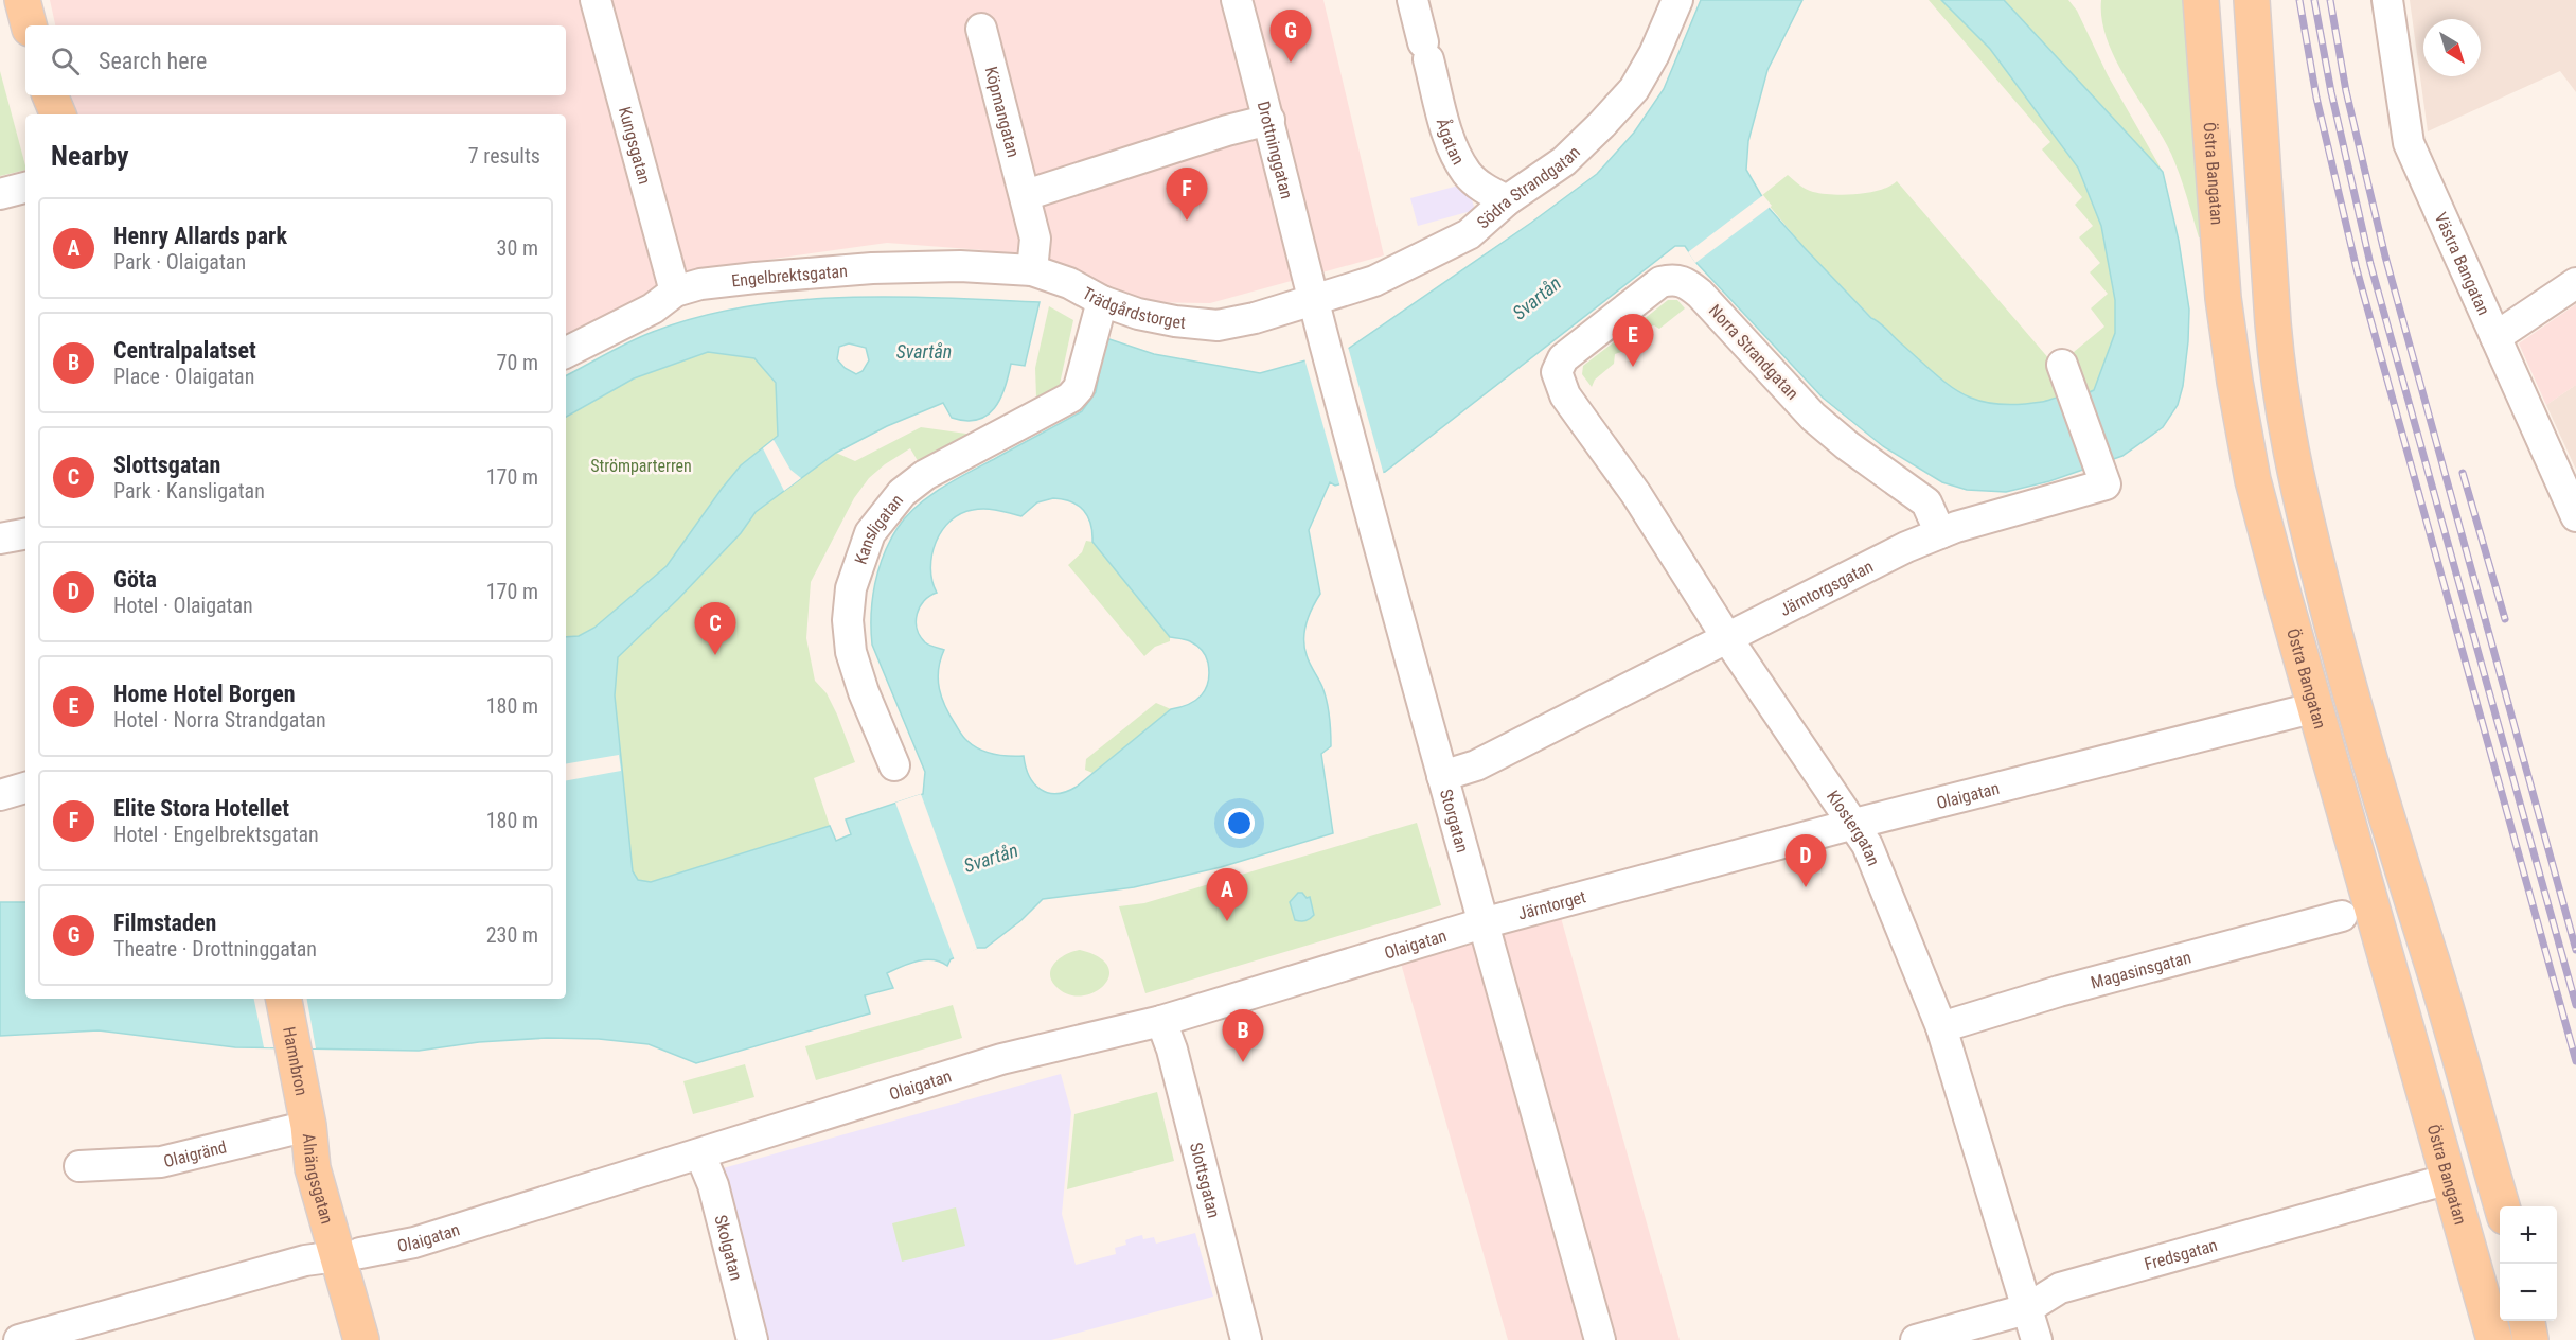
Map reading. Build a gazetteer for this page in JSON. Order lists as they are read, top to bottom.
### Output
{
  "streets": {
    "main road": ["Östra Bangatan", "Hamnbron", "Alnängsgatan"],
    "street": [
      "Köpmangatan",
      "Ågatan",
      "Kungsgatan",
      "Drottninggatan",
      "Södra Strandgatan",
      "Västra Bangatan",
      "Engelbrektsgatan",
      "Trädgårdstorget",
      "Norra Strandgatan",
      "Kansligatan",
      "Järntorgsgatan",
      "Olaigatan",
      "Storgatan",
      "Klostergatan",
      "Järntorget",
      "Magasinsgatan",
      "Olaigränd",
      "Slottsgatan",
      "Skolgatan",
      "Fredsgatan"
    ]
  },
  "crossings": [
    ["Ågatan", "Södra Strandgatan"],
    ["Kungsgatan", "Engelbrektsgatan"],
    ["Drottninggatan", "Södra Strandgatan"],
    ["Drottninggatan", "Trädgårdstorget"],
    ["Drottninggatan", "Storgatan"],
    ["Östra Bangatan", "Olaigatan"],
    ["Östra Bangatan", "Fredsgatan"],
    ["Södra Strandgatan", "Trädgårdstorget"],
    ["Södra Strandgatan", "Storgatan"],
    ["Engelbrektsgatan", "Trädgårdstorget"],
    ["Trädgårdstorget", "Kansligatan"],
    ["Trädgårdstorget", "Storgatan"],
    ["Norra Strandgatan", "Järntorgsgatan"],
    ["Norra Strandgatan", "Klostergatan"],
    ["Järntorgsgatan", "Storgatan"],
    ["Järntorgsgatan", "Klostergatan"],
    ["Olaigatan", "Storgatan"],
    ["Olaigatan", "Klostergatan"],
    ["Olaigatan", "Järntorget"],
    ["Olaigatan", "Alnängsgatan"],
    ["Olaigatan", "Slottsgatan"],
    ["Olaigatan", "Skolgatan"],
    ["Storgatan", "Järntorget"],
    ["Klostergatan", "Magasinsgatan"],
    ["Klostergatan", "Fredsgatan"],
    ["Hamnbron", "Olaigränd"],
    ["Hamnbron", "Alnängsgatan"],
    ["Olaigränd", "Alnängsgatan"]
  ],
  "water": ["Svartån"],
  "parks": ["Strömparterren"],
  "north": "bottom right",
  "page": {
    "pins": [
      "G",
      "F",
      "E",
      "C",
      "D",
      "A",
      "B"
    ],
    "search": "Search here",
    "heading": ["Nearby", "7 results"],
    "list": [
      {
        "mark": "A",
        "name": "Henry Allards park",
        "note": "Park · Olaigatan",
        "value": "30 m"
      },
      {
        "mark": "B",
        "name": "Centralpalatset",
        "note": "Place · Olaigatan",
        "value": "70 m"
      },
      {
        "mark": "C",
        "name": "Slottsgatan",
        "note": "Park · Kansligatan",
        "value": "170 m"
      },
      {
        "mark": "D",
        "name": "Göta",
        "note": "Hotel · Olaigatan",
        "value": "170 m"
      },
      {
        "mark": "E",
        "name": "Home Hotel Borgen",
        "note": "Hotel · Norra Strandgatan",
        "value": "180 m"
      },
      {
        "mark": "F",
        "name": "Elite Stora Hotellet",
        "note": "Hotel · Engelbrektsgatan",
        "value": "180 m"
      },
      {
        "mark": "G",
        "name": "Filmstaden",
        "note": "Theatre · Drottninggatan",
        "value": "230 m"
      }
    ],
    "map_buttons": ["+", "−"]
  }
}
